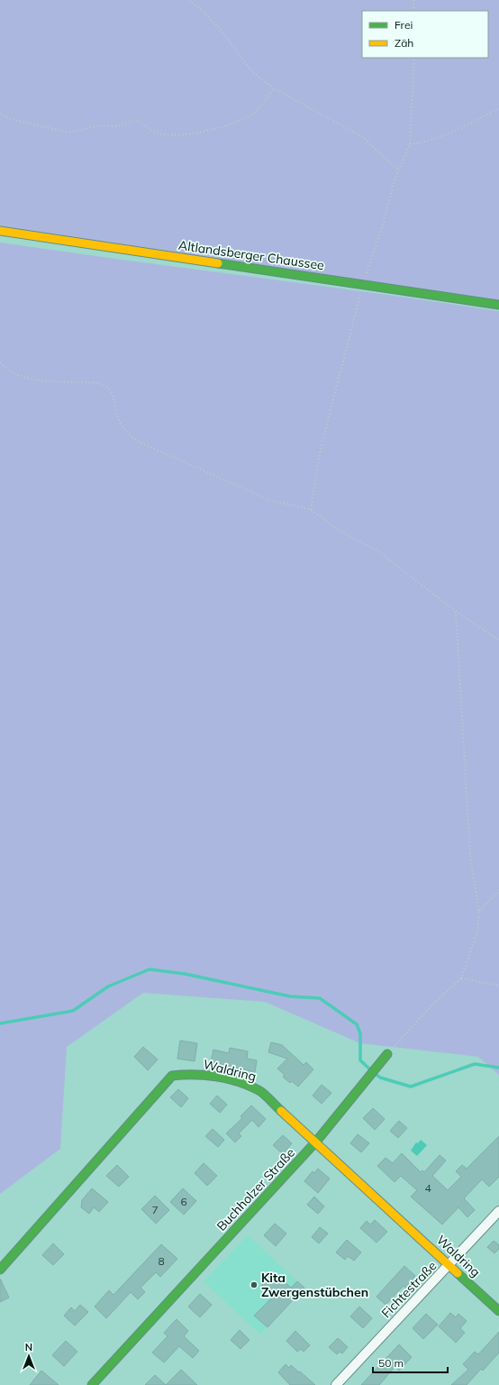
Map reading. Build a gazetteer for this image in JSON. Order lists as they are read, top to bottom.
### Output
{
  "streets": {
    "street": [
      "Altlandsberger Chaussee",
      "Waldring",
      "Buchholzer Straße",
      "Fichtestraße"
    ]
  },
  "crossings": [
    ["Waldring", "Buchholzer Straße"],
    ["Waldring", "Fichtestraße"]
  ],
  "places": ["Kita Zwergenstübchen"],
  "house_numbers": [
    "4",
    "6",
    "7",
    "8"
  ],
  "legend": ["Frei", "Zäh"],
  "scale_bar": "50 m",
  "north": "top"
}
